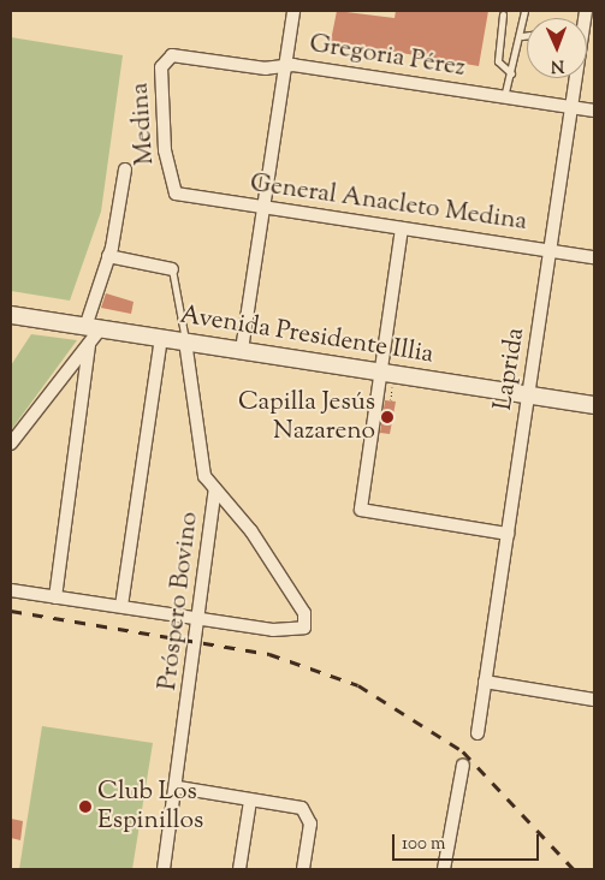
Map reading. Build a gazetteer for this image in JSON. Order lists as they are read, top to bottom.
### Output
{
  "streets": {
    "main road": ["Avenida Presidente Illia"],
    "street": [
      "Gregoria Pérez",
      "Medina",
      "General Anacleto Medina",
      "Laprida",
      "Próspero Bovino"
    ]
  },
  "crossings": [
    ["Gregoria Pérez", "Medina"],
    ["Gregoria Pérez", "Laprida"],
    ["Medina", "General Anacleto Medina"],
    ["General Anacleto Medina", "Laprida"],
    ["Avenida Presidente Illia", "Laprida"],
    ["Avenida Presidente Illia", "Próspero Bovino"]
  ],
  "places": ["Capilla Jesús Nazareno", "Club Los Espinillos"],
  "scale_bar": "100 m",
  "north": "bottom"
}
